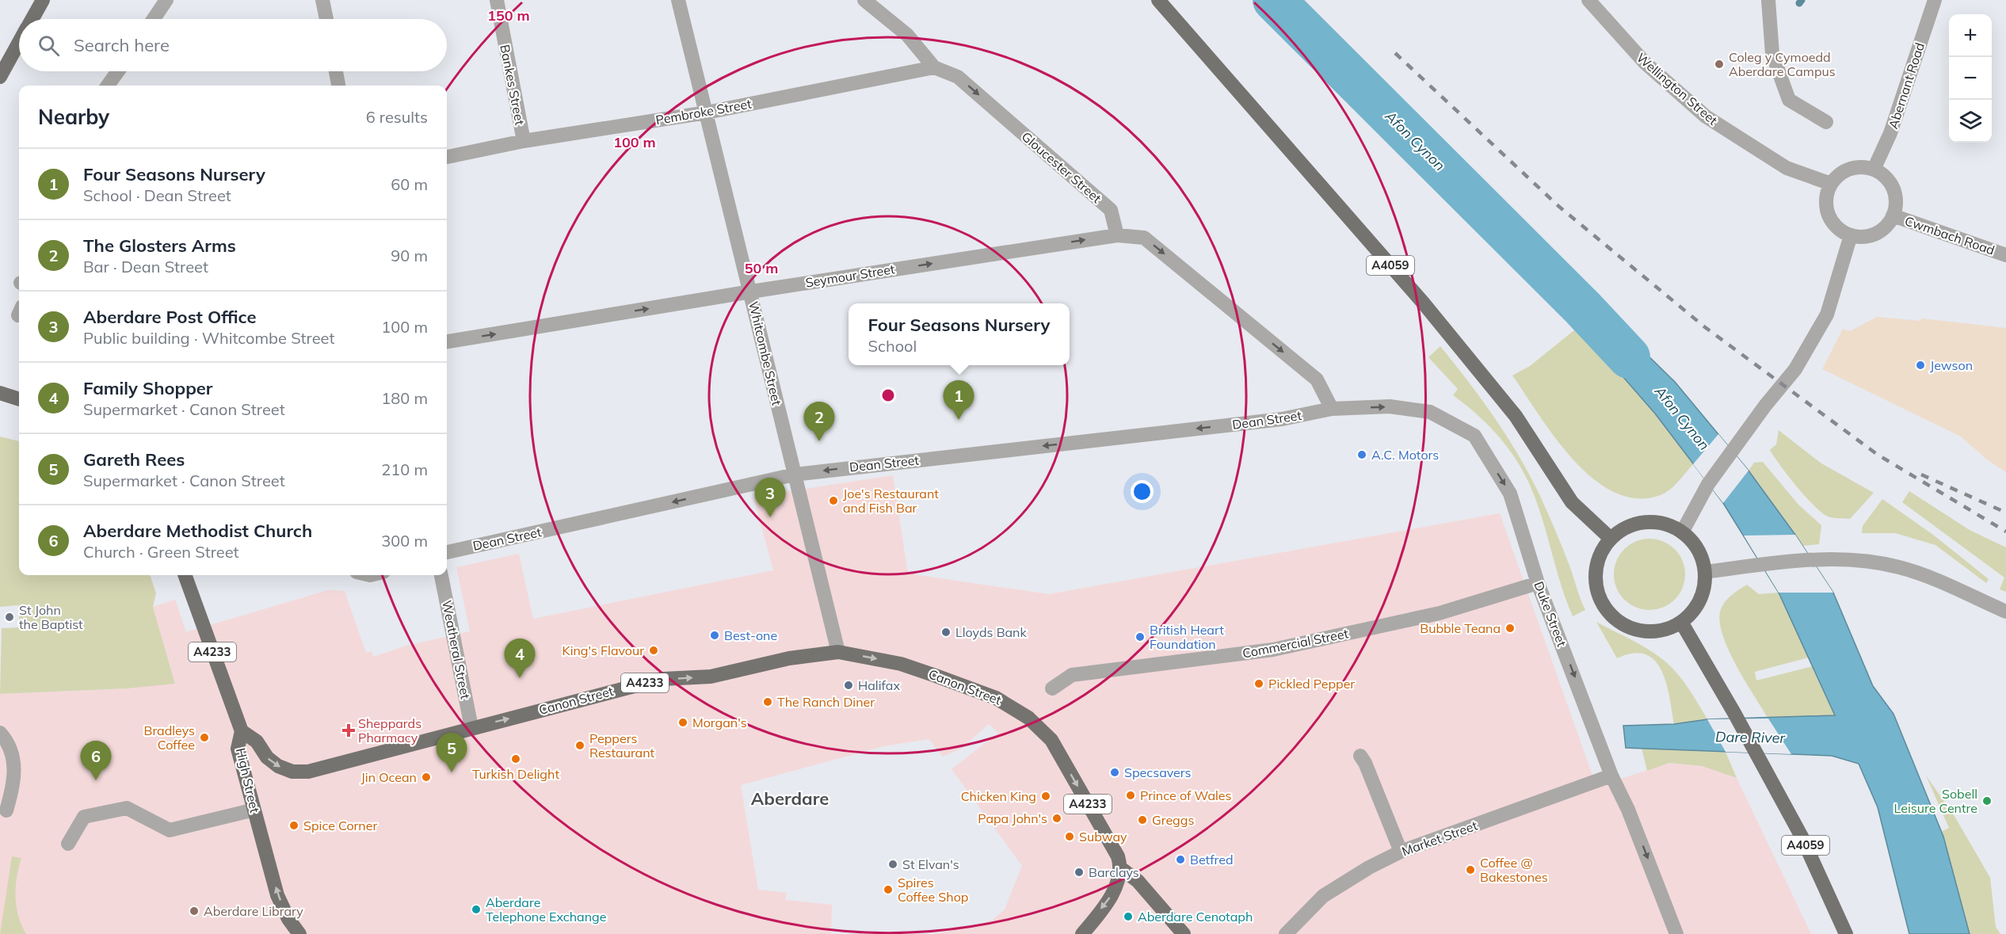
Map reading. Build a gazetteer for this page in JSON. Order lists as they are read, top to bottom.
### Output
{
  "streets": {
    "main road": [
      "A4059",
      "A4233",
      "Canon Street",
      "High Street"
    ],
    "street": [
      "Bankes Street",
      "Abernant Road",
      "Wellington Street",
      "Pembroke Street",
      "Gloucester Street",
      "Cwmbach Road",
      "Seymour Street",
      "Whitcombe Street",
      "Dean Street",
      "Duke Street",
      "Commercial Street",
      "Weatheral Street",
      "Market Street"
    ]
  },
  "crossings": [
    ["Bankes Street", "Pembroke Street"],
    ["Abernant Road", "Wellington Street"],
    ["Abernant Road", "Cwmbach Road"],
    ["Wellington Street", "Cwmbach Road"],
    ["Pembroke Street", "Gloucester Street"],
    ["Pembroke Street", "Whitcombe Street"],
    ["Gloucester Street", "Seymour Street"],
    ["Seymour Street", "Whitcombe Street"],
    ["Whitcombe Street", "Dean Street"],
    ["Whitcombe Street", "Canon Street"],
    ["Dean Street", "Duke Street"],
    ["Duke Street", "Commercial Street"],
    ["Duke Street", "Market Street"],
    ["Weatheral Street", "Canon Street"],
    ["Canon Street", "High Street"]
  ],
  "one_way": [
    "Gloucester Street",
    "Seymour Street",
    "Dean Street",
    "Duke Street",
    "Canon Street",
    "High Street"
  ],
  "districts": ["Aberdare"],
  "water": ["Afon Cynon", "Dare River"],
  "places": {
    "other": [
      "Coleg y Cymoedd Aberdare Campus",
      "Jewson",
      "A.C. Motors",
      "Joe's Restaurant and Fish Bar",
      "St John the Baptist",
      "Bubble Teana",
      "Lloyds Bank",
      "Best-one",
      "British Heart Foundation",
      "King's Flavour",
      "Pickled Pepper",
      "Halifax",
      "The Ranch Diner",
      "Morgan's",
      "Bradleys Coffee",
      "Peppers Restaurant",
      "Turkish Delight",
      "Specsavers",
      "Jin Ocean",
      "Prince of Wales",
      "Chicken King",
      "Sobell Leisure Centre",
      "Papa John's",
      "Greggs",
      "Spice Corner",
      "Subway",
      "Betfred",
      "St Elvan's",
      "Coffee @ Bakestones",
      "Barclays",
      "Spires Coffee Shop",
      "Aberdare Telephone Exchange",
      "Aberdare Library",
      "Aberdare Cenotaph"
    ],
    "health": ["Sheppards Pharmacy"]
  },
  "page": {
    "map_buttons": ["+", "−"],
    "search": "Search here",
    "heading": ["Nearby", "6 results"],
    "list": [
      {
        "mark": "1",
        "name": "Four Seasons Nursery",
        "note": "School · Dean Street",
        "value": "60 m"
      },
      {
        "mark": "2",
        "name": "The Glosters Arms",
        "note": "Bar · Dean Street",
        "value": "90 m"
      },
      {
        "mark": "3",
        "name": "Aberdare Post Office",
        "note": "Public building · Whitcombe Street",
        "value": "100 m"
      },
      {
        "mark": "4",
        "name": "Family Shopper",
        "note": "Supermarket · Canon Street",
        "value": "180 m"
      },
      {
        "mark": "5",
        "name": "Gareth Rees",
        "note": "Supermarket · Canon Street",
        "value": "210 m"
      },
      {
        "mark": "6",
        "name": "Aberdare Methodist Church",
        "note": "Church · Green Street",
        "value": "300 m"
      }
    ],
    "popup": ["Four Seasons Nursery", "School"],
    "pins": [
      "1",
      "2",
      "3",
      "4",
      "5",
      "6"
    ]
  },
  "rings": ["150 m", "100 m", "50 m"]
}
